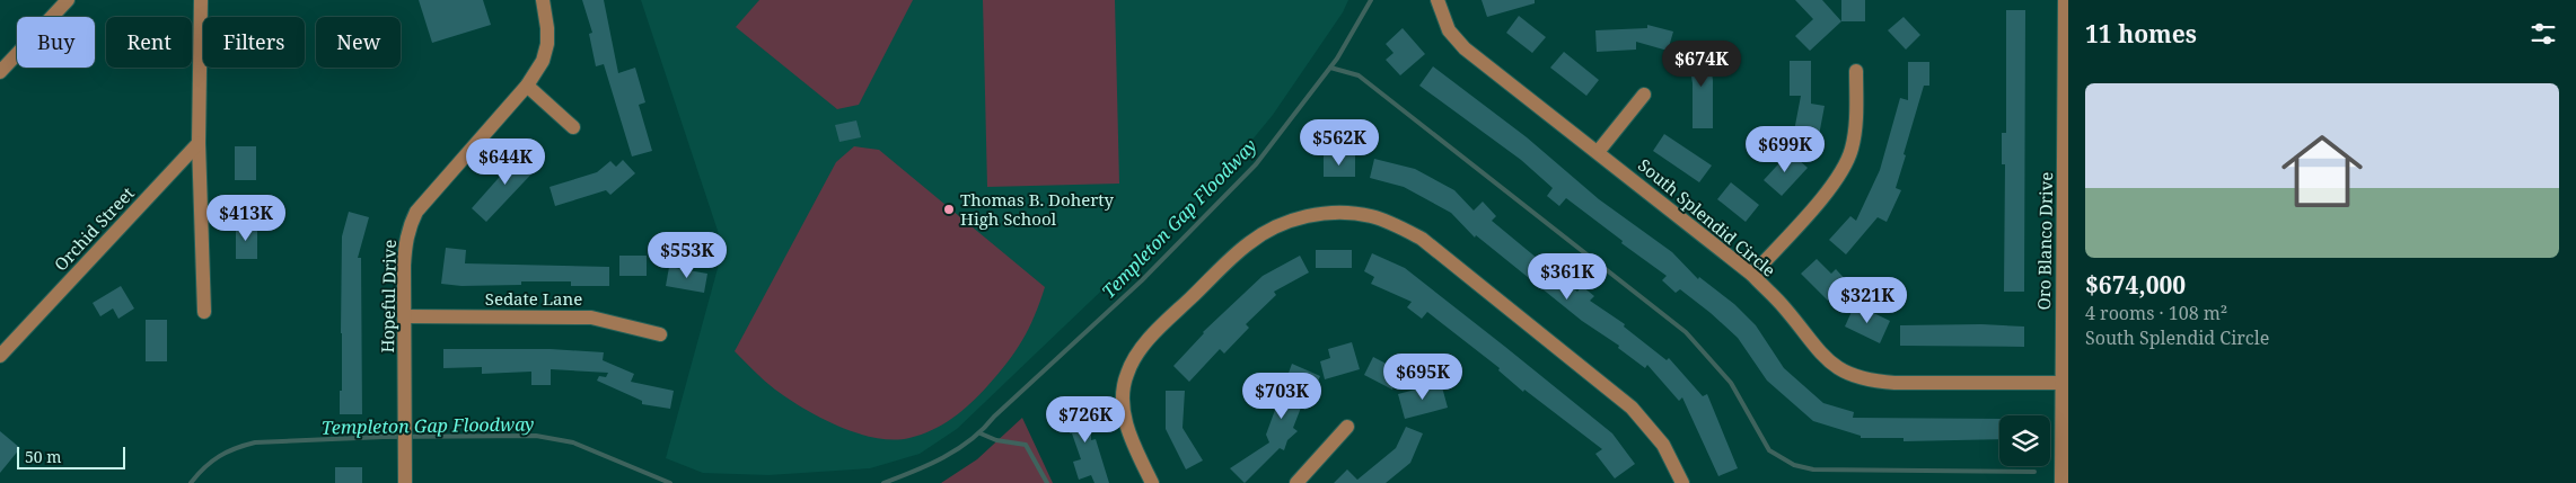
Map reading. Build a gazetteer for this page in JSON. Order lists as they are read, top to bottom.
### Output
{
  "streets": {
    "street": [
      "South Splendid Circle",
      "Orchid Street",
      "Oro Blanco Drive",
      "Hopeful Drive",
      "Sedate Lane"
    ]
  },
  "crossings": [
    ["South Splendid Circle", "Oro Blanco Drive"],
    ["Hopeful Drive", "Sedate Lane"]
  ],
  "water": ["Templeton Gap Floodway"],
  "places": ["Thomas B. Doherty High School"],
  "scale_bar": "50 m",
  "page": {
    "heading": "11 homes",
    "chip": [
      "Buy",
      "Rent",
      "Filters",
      "New"
    ],
    "price": [
      "$674K",
      "$562K",
      "$699K",
      "$644K",
      "$413K",
      "$553K",
      "$361K",
      "$321K",
      "$695K",
      "$703K",
      "$726K"
    ],
    "list": [
      {
        "name": "$674,000",
        "note": "4 rooms · 108 m² · South Splendid Circle"
      }
    ],
    "scale": "50 m"
  }
}
